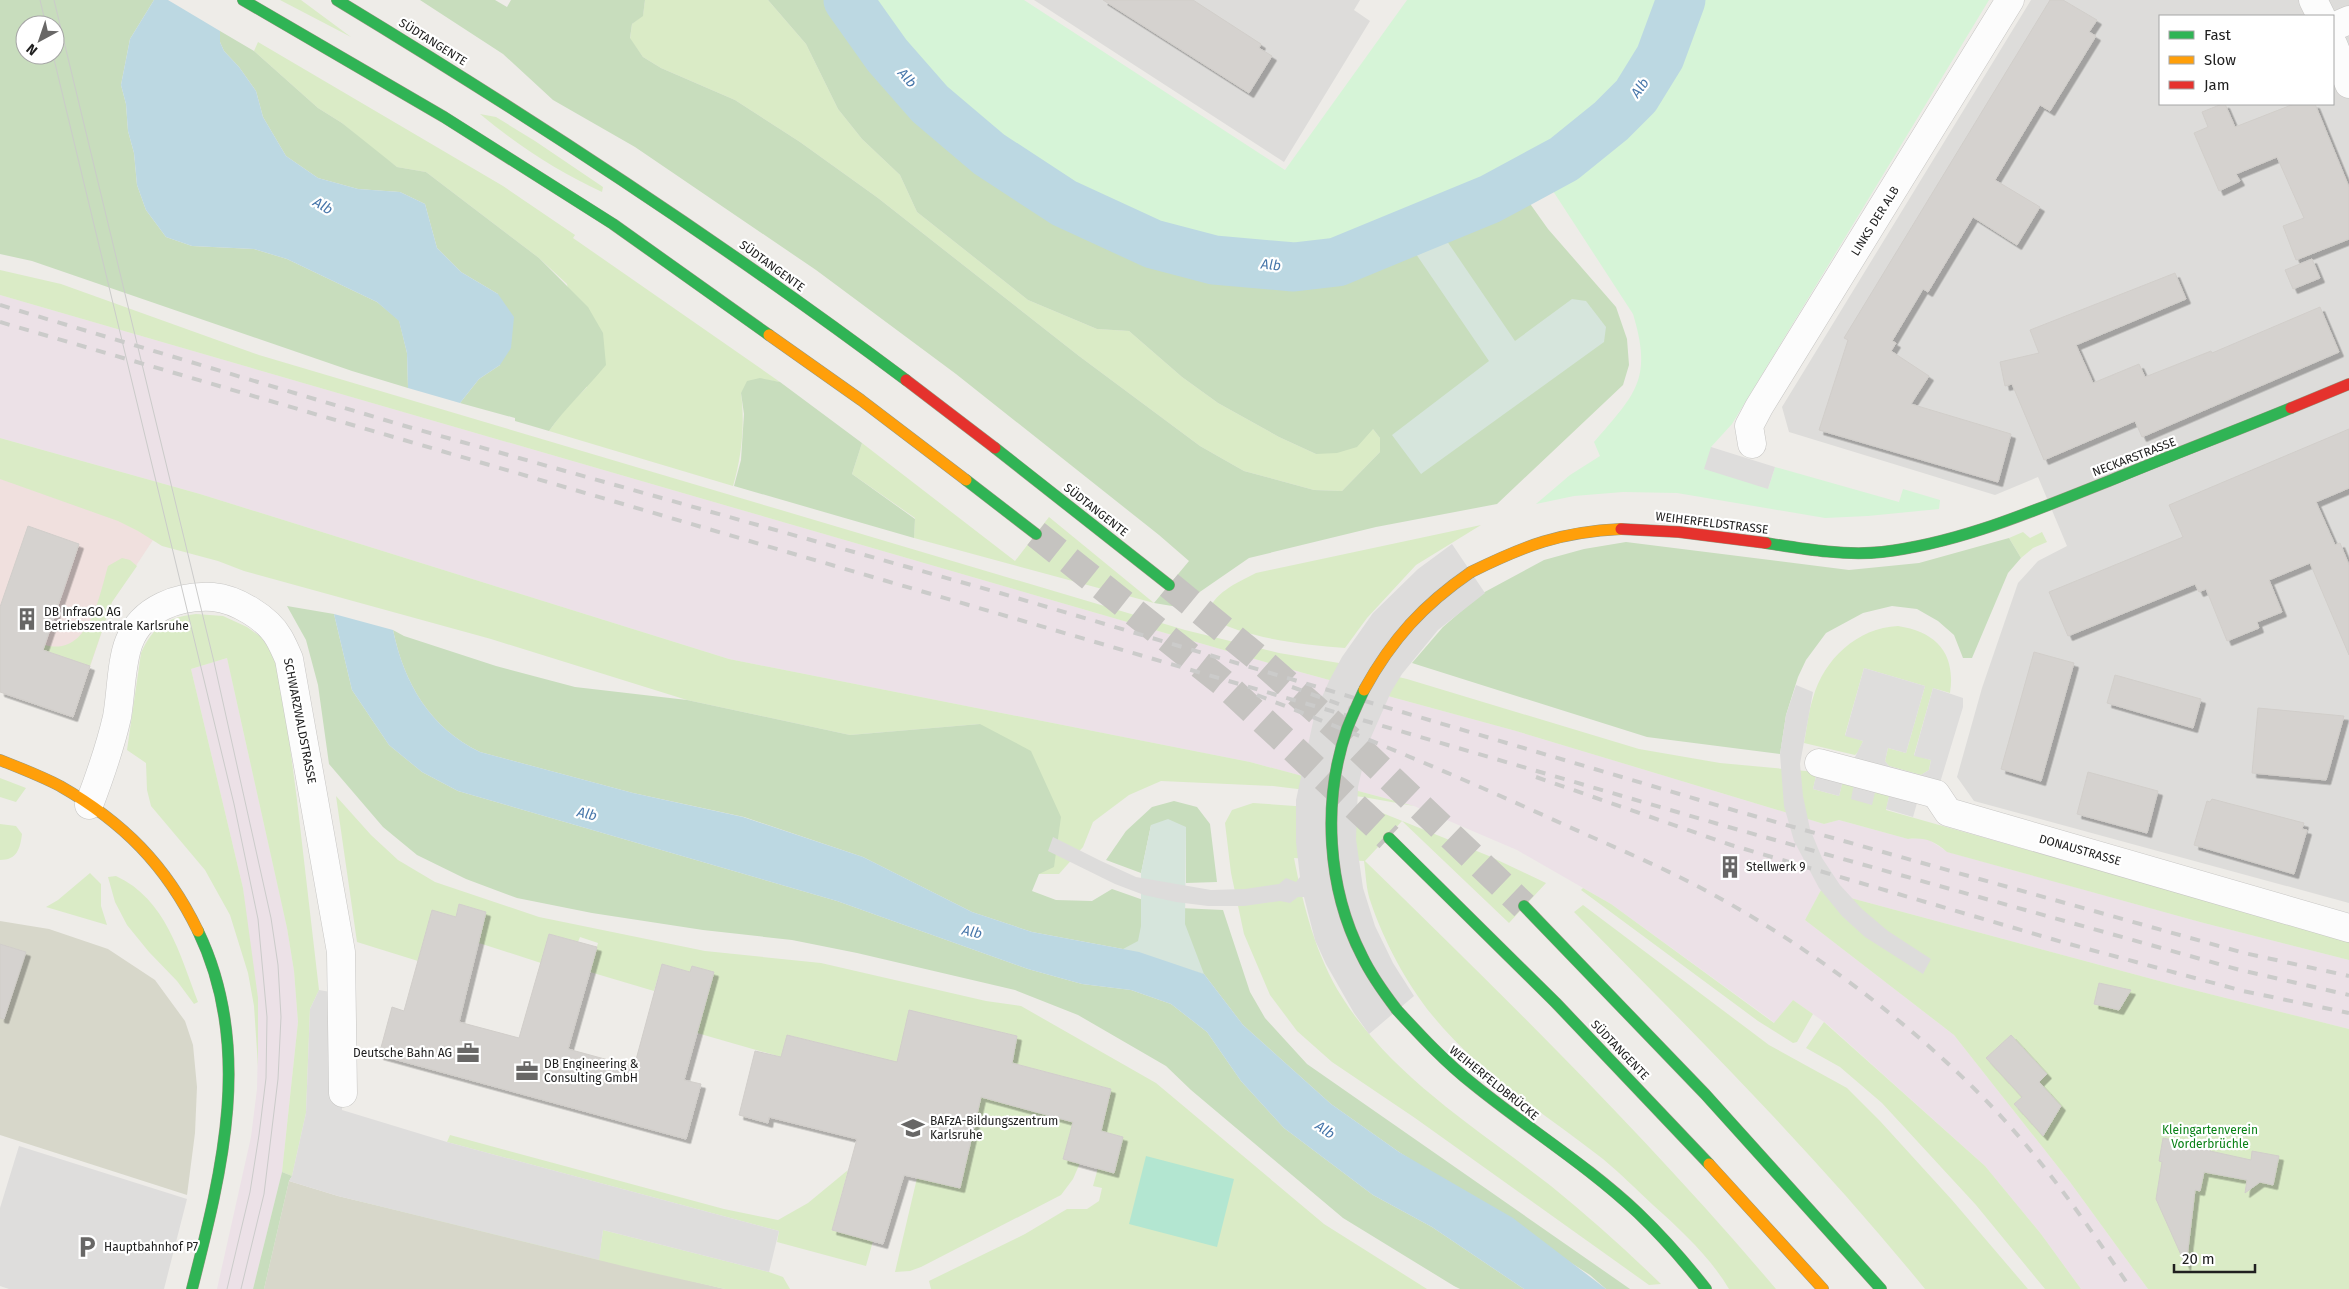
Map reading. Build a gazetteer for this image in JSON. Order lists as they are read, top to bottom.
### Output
{
  "streets": {
    "main road": [
      "SÜDTANGENTE",
      "NECKARSTRASSE",
      "WEIHERFELDSTRASSE",
      "WEIHERFELDBRÜCKE"
    ],
    "street": ["LINKS DER ALB", "SCHWARZWALDSTRASSE", "DONAUSTRASSE"]
  },
  "crossings": [
    ["NECKARSTRASSE", "WEIHERFELDSTRASSE"],
    ["WEIHERFELDSTRASSE", "WEIHERFELDBRÜCKE"]
  ],
  "water": ["Alb"],
  "parks": ["Kleingartenverein Vorderbrüchle"],
  "places": {
    "building": ["DB InfraGO AG Betriebszentrale Karlsruhe", "Stellwerk 9"],
    "office": ["Deutsche Bahn AG", "DB Engineering & Consulting GmbH"],
    "school or university": ["BAFzA-Bildungszentrum Karlsruhe"],
    "parking": ["Hauptbahnhof P7"]
  },
  "legend": ["Fast", "Slow", "Jam"],
  "scale_bar": "20 m",
  "north": "bottom left"
}
